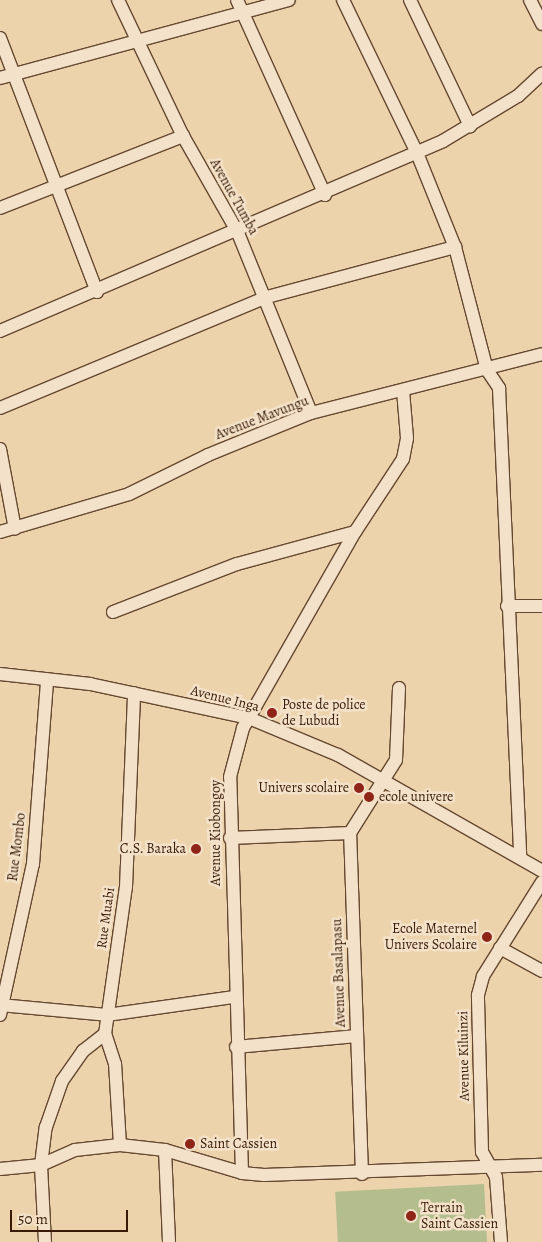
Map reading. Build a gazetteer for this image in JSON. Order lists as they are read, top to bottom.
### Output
{
  "streets": {
    "street": [
      "Avenue Tumba",
      "Avenue Mavungu",
      "Avenue Inga",
      "Avenue Kiobongoy",
      "Rue Mombo",
      "Rue Muabi",
      "Avenue Basalapasu",
      "Avenue Kiluinzi"
    ]
  },
  "crossings": [
    ["Avenue Tumba", "Avenue Mavungu"],
    ["Avenue Mavungu", "Avenue Kiobongoy"],
    ["Avenue Inga", "Avenue Kiobongoy"],
    ["Avenue Inga", "Rue Mombo"],
    ["Avenue Inga", "Rue Muabi"]
  ],
  "places": [
    "Poste de police de Lubudi",
    "Univers scolaire",
    "ecole univere",
    "C.S. Baraka",
    "Ecole Maternel Univers Scolaire",
    "Saint Cassien",
    "Terrain Saint Cassien"
  ],
  "scale_bar": "50 m"
}
